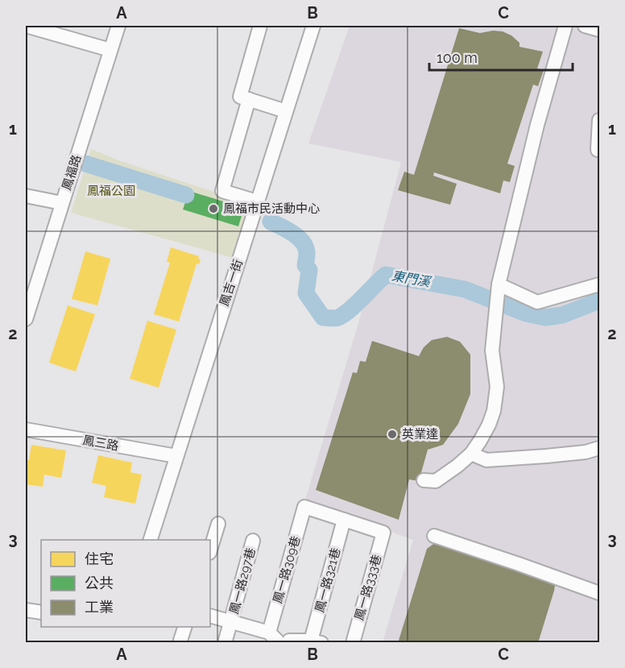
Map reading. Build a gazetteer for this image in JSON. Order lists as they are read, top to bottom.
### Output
{
  "streets": {
    "street": [
      "鳳福路",
      "鳳吉一街",
      "鳳三路",
      "鳳一路309巷",
      "鳳一路321巷",
      "鳳一路297巷",
      "鳳一路333巷"
    ]
  },
  "crossings": [
    ["鳳吉一街", "鳳三路"],
    ["鳳一路309巷", "鳳一路321巷"],
    ["鳳一路309巷", "鳳一路333巷"],
    ["鳳一路321巷", "鳳一路333巷"]
  ],
  "water": ["東門溪"],
  "parks": ["鳳福公園"],
  "places": ["鳳福市民活動中心", "英業達"],
  "legend": ["住宅", "公共", "工業"],
  "scale_bar": "100 m",
  "grid": {
    "columns": ["A", "B", "C"],
    "rows": ["1", "2", "3"]
  }
}
